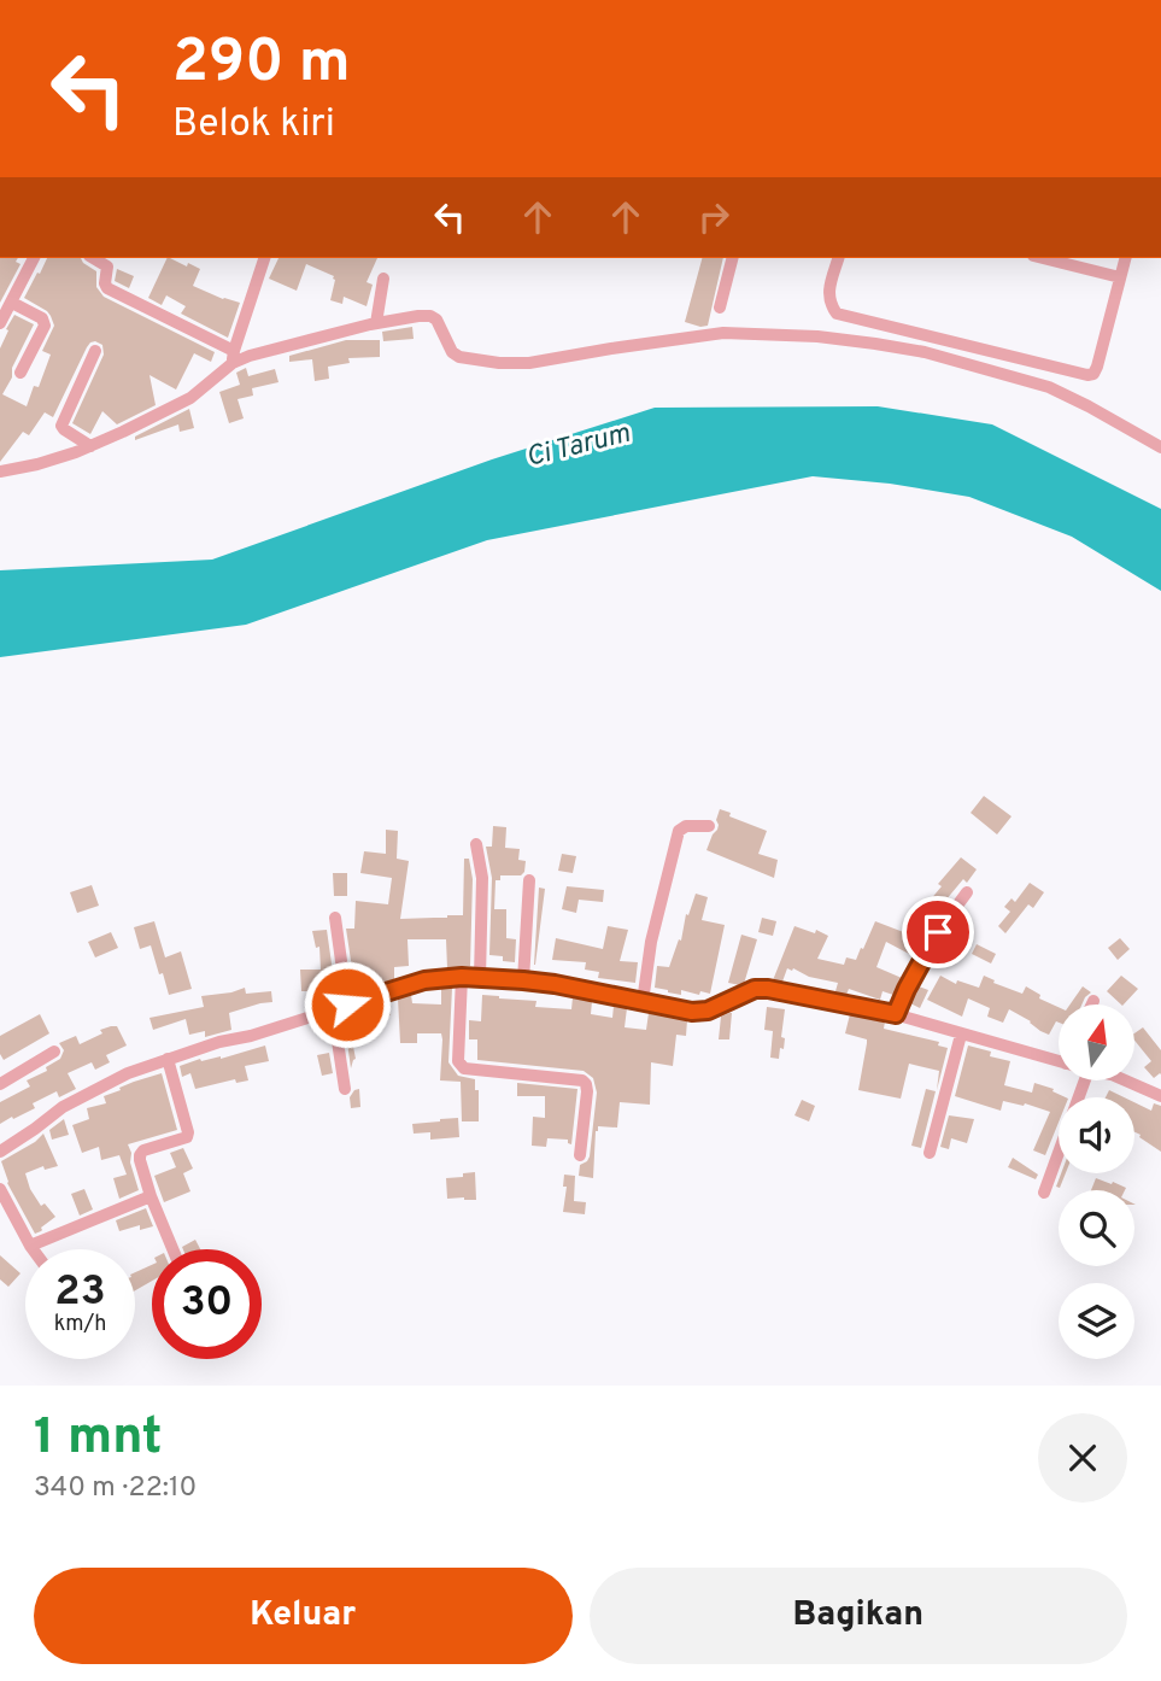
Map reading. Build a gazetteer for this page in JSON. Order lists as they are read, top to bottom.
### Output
{
  "water": ["Ci Tarum"],
  "north": "top",
  "page": {
    "turn": ["290 m", "Belok kiri"],
    "speed": "23 km/h",
    "limit": "30",
    "heading": ["1 mnt", "340 m · 22:10"],
    "buttons": ["Keluar", "Bagikan"]
  }
}
